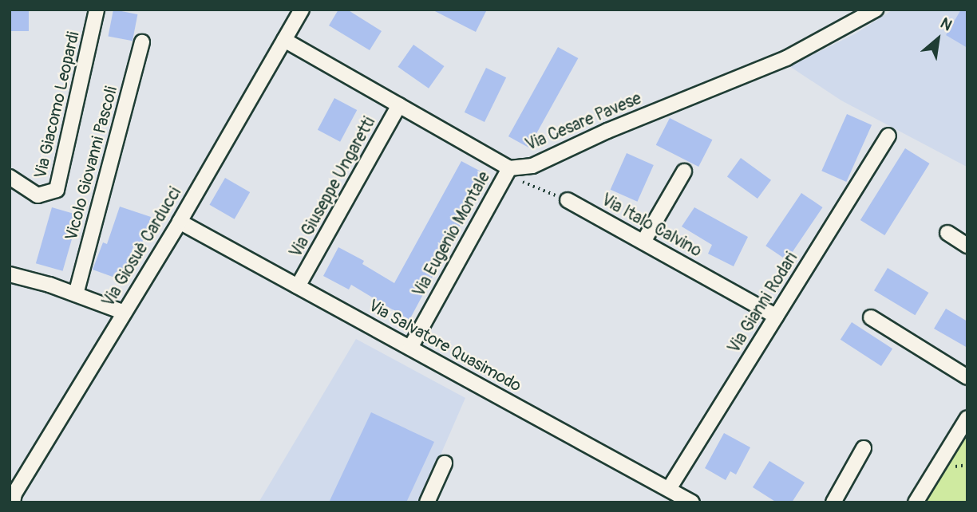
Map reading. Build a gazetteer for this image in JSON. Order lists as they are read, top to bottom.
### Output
{
  "streets": {
    "street": [
      "Via Giacomo Leopardi",
      "Via Cesare Pavese",
      "Vicolo Giovanni Pascoli",
      "Via Giuseppe Ungaretti",
      "Via Italo Calvino",
      "Via Eugenio Montale",
      "Via Giosuè Carducci",
      "Via Gianni Rodari",
      "Via Salvatore Quasimodo"
    ]
  },
  "crossings": [
    ["Via Cesare Pavese", "Via Giuseppe Ungaretti"],
    ["Via Cesare Pavese", "Via Eugenio Montale"],
    ["Via Cesare Pavese", "Via Giosuè Carducci"],
    ["Via Giuseppe Ungaretti", "Via Salvatore Quasimodo"],
    ["Via Italo Calvino", "Via Gianni Rodari"],
    ["Via Eugenio Montale", "Via Salvatore Quasimodo"],
    ["Via Giosuè Carducci", "Via Salvatore Quasimodo"],
    ["Via Gianni Rodari", "Via Salvatore Quasimodo"]
  ],
  "north": "top right"
}
